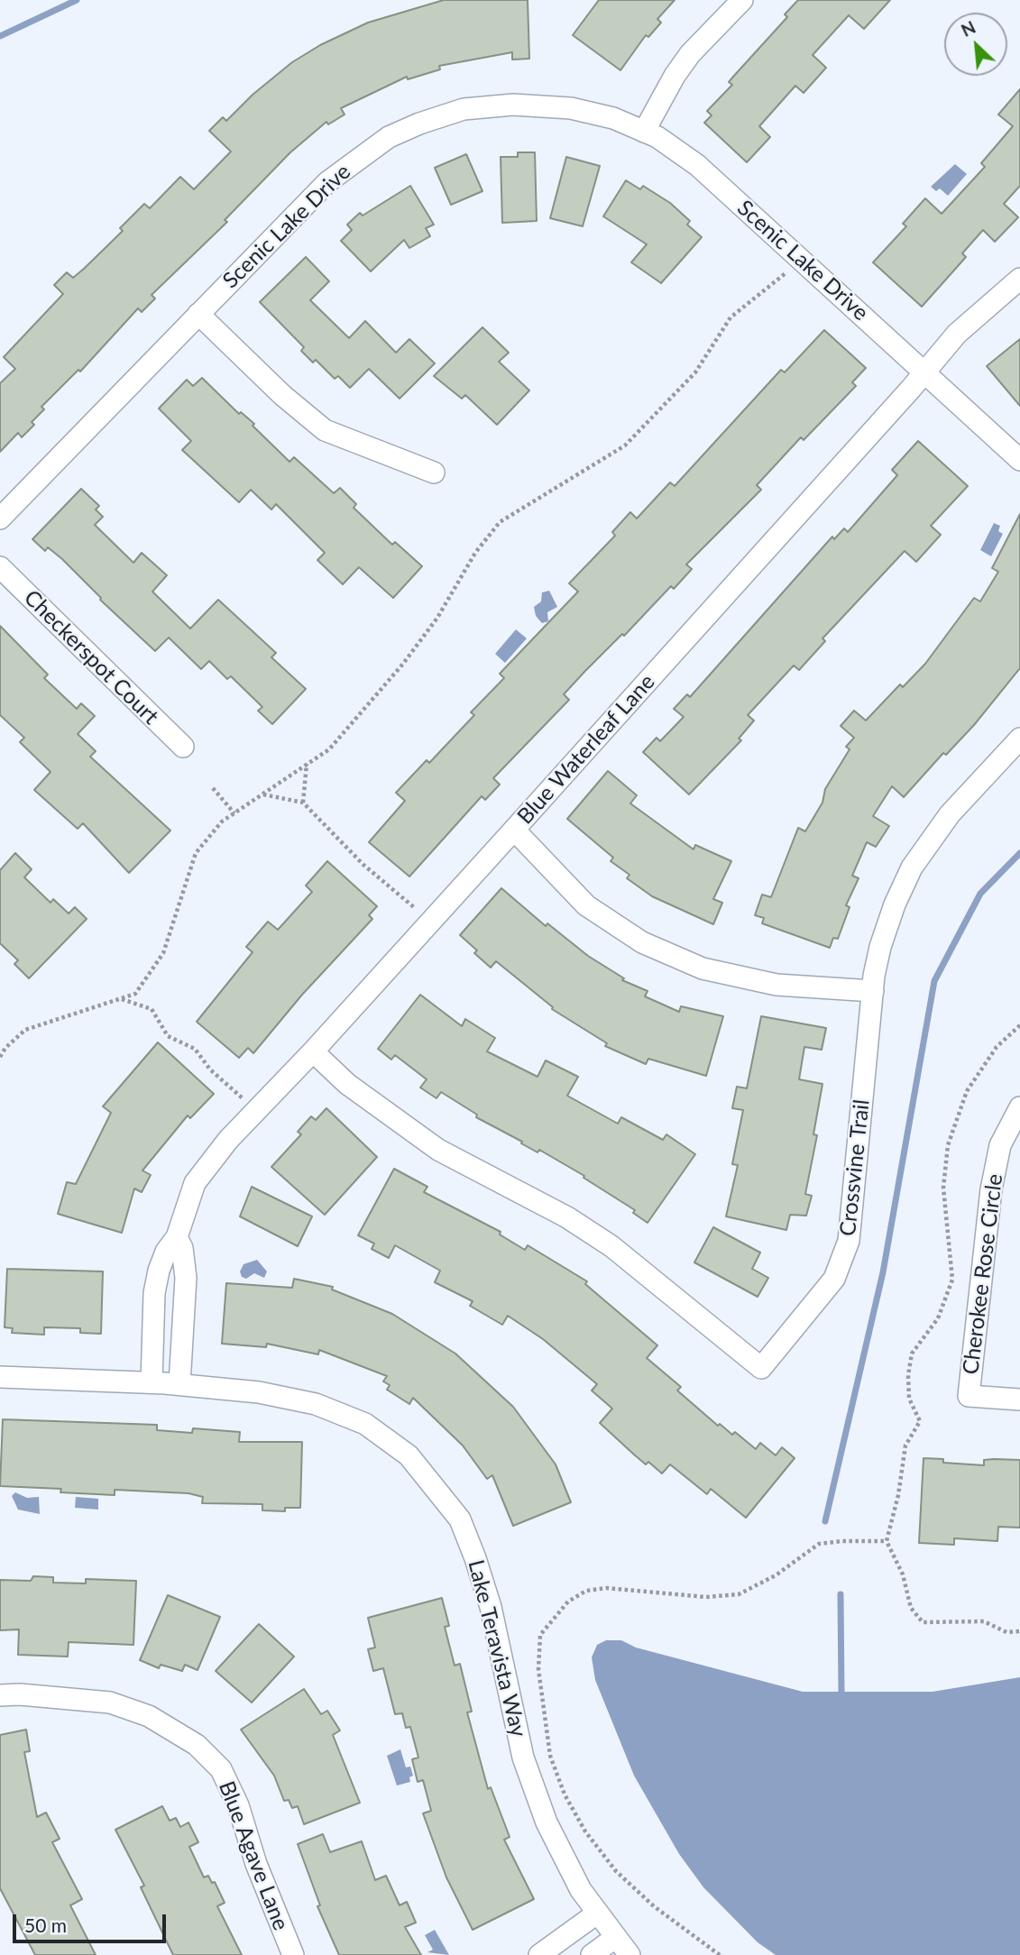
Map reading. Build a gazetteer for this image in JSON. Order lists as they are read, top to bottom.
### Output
{
  "streets": {
    "street": [
      "Scenic Lake Drive",
      "Checkerspot Court",
      "Blue Waterleaf Lane",
      "Crossvine Trail",
      "Cherokee Rose Circle",
      "Lake Teravista Way",
      "Blue Agave Lane"
    ]
  },
  "crossings": [
    ["Scenic Lake Drive", "Blue Waterleaf Lane"],
    ["Blue Waterleaf Lane", "Crossvine Trail"],
    ["Blue Waterleaf Lane", "Lake Teravista Way"]
  ],
  "scale_bar": "50 m",
  "north": "top left"
}
